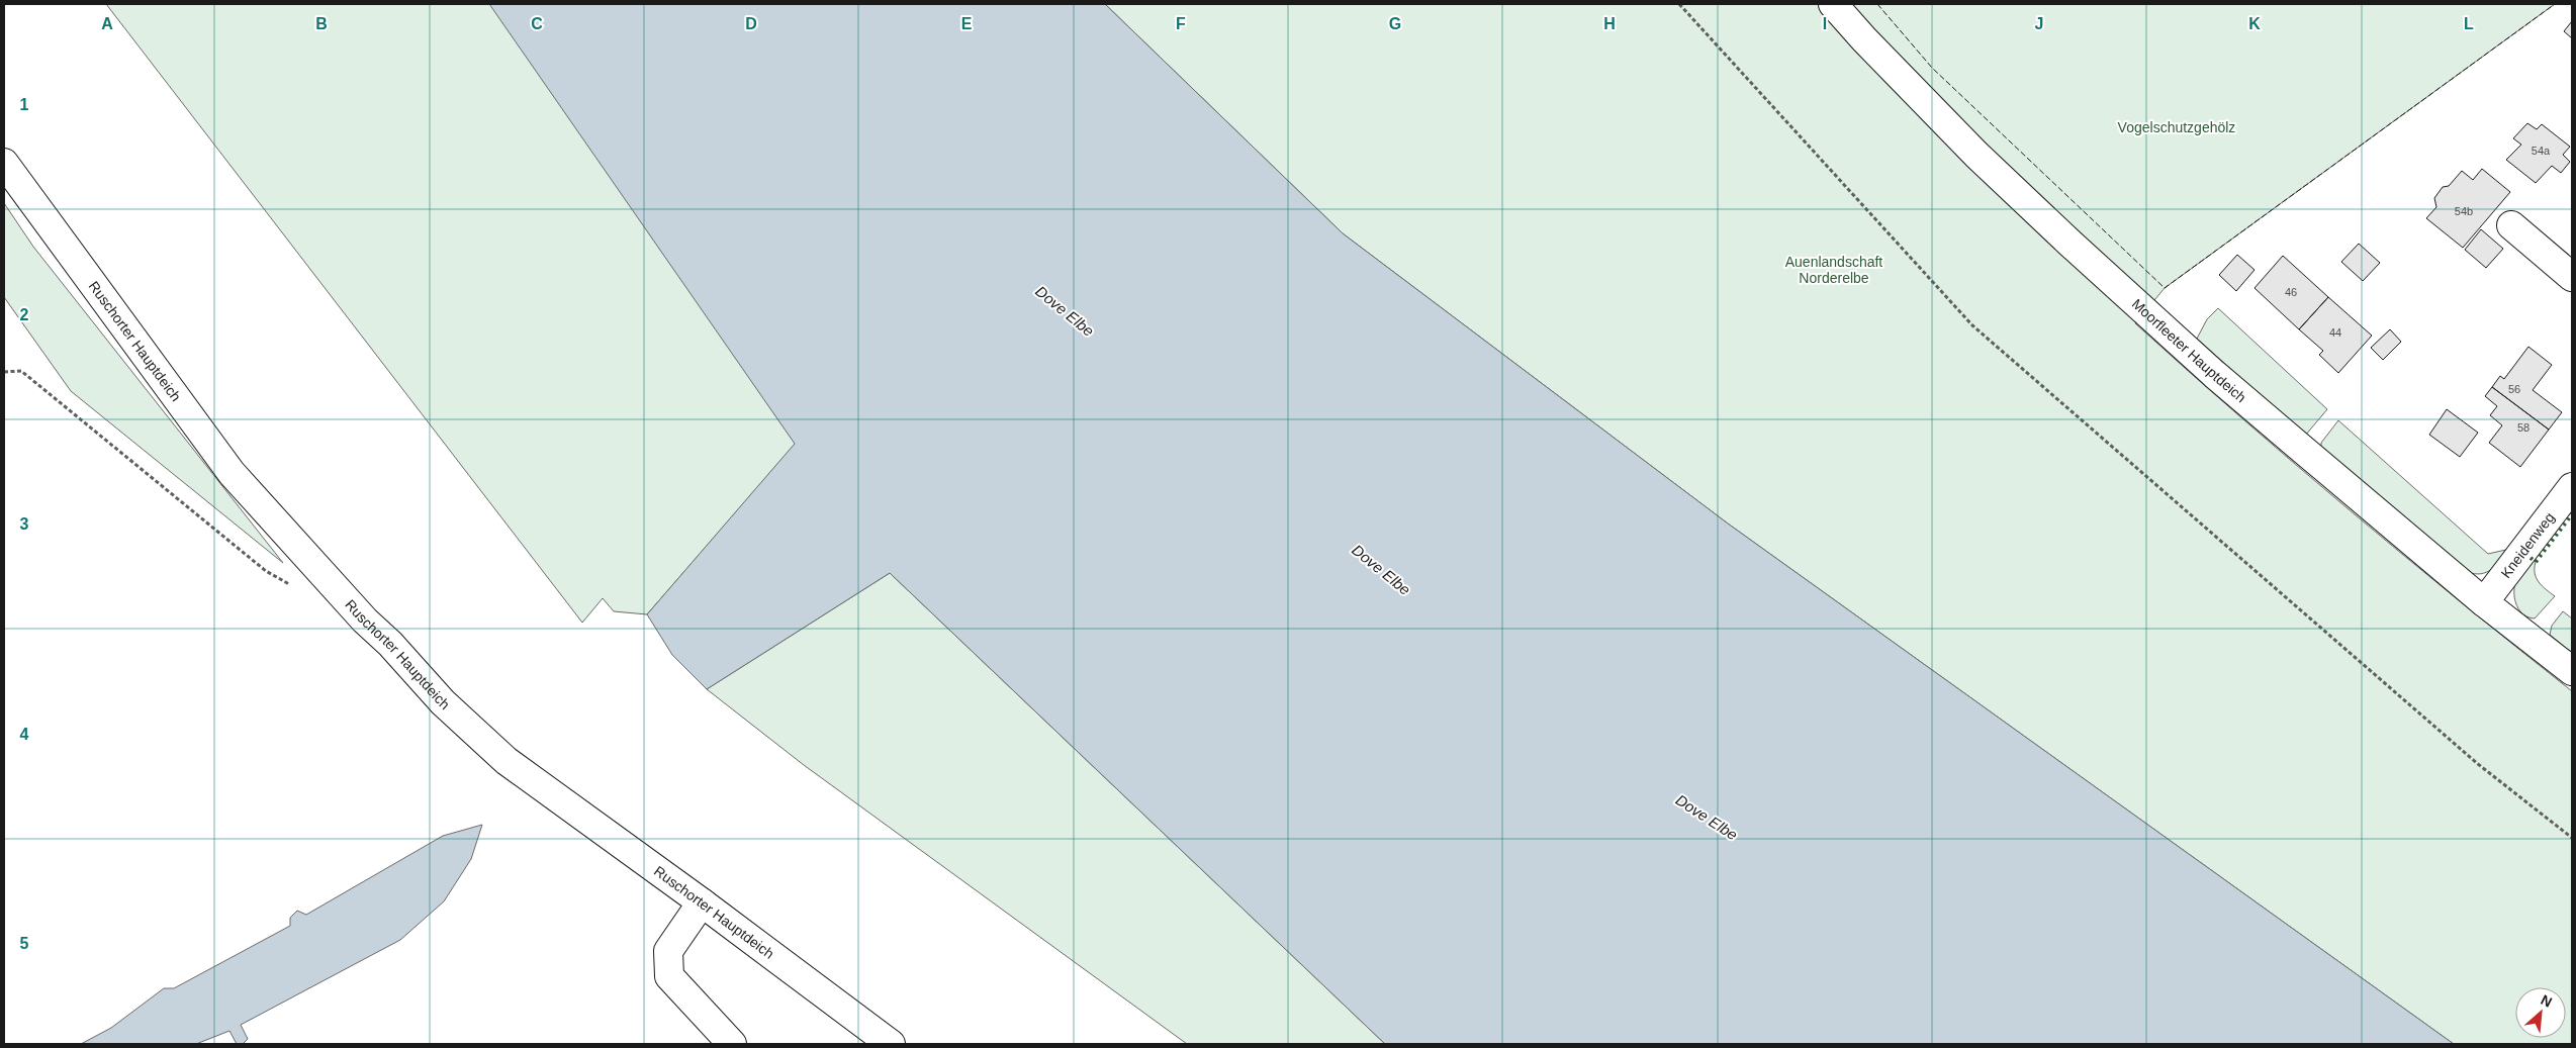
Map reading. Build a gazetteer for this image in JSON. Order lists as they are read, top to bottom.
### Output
{
  "streets": {
    "street": ["Ruschorter Hauptdeich", "Moorfleeter Hauptdeich", "Kneidenweg"]
  },
  "crossings": [
    ["Moorfleeter Hauptdeich", "Kneidenweg"]
  ],
  "water": ["Dove Elbe"],
  "parks": ["Vogelschutzgehölz", "Auenlandschaft Norderelbe"],
  "house_numbers": [
    "54a",
    "54b",
    "46",
    "44",
    "56",
    "58"
  ],
  "north": "top right",
  "grid": {
    "columns": [
      "A",
      "B",
      "C",
      "D",
      "E",
      "F",
      "G",
      "H",
      "I",
      "J",
      "K",
      "L"
    ],
    "rows": [
      "1",
      "2",
      "3",
      "4",
      "5"
    ]
  }
}
